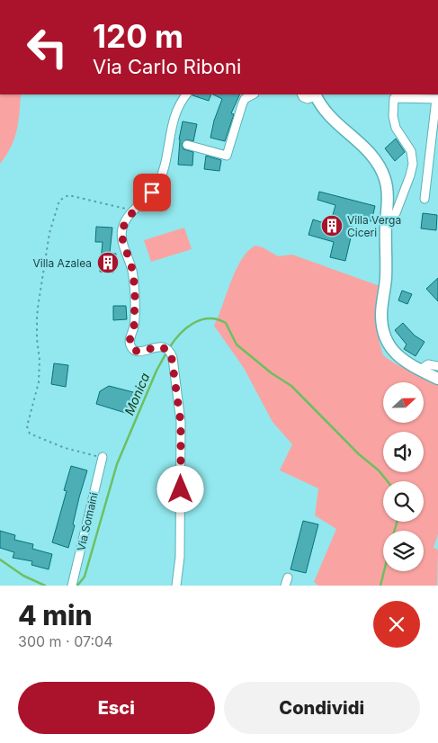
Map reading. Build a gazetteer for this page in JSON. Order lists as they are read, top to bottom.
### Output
{
  "streets": {
    "street": ["Via Somaini"]
  },
  "water": ["Monica"],
  "places": {
    "building": ["Villa Verga Ciceri", "Villa Azalea"]
  },
  "north": "right",
  "page": {
    "turn": ["120 m", "Via Carlo Riboni"],
    "heading": ["4 min", "300 m · 07:04"],
    "buttons": ["Esci", "Condividi"]
  }
}
